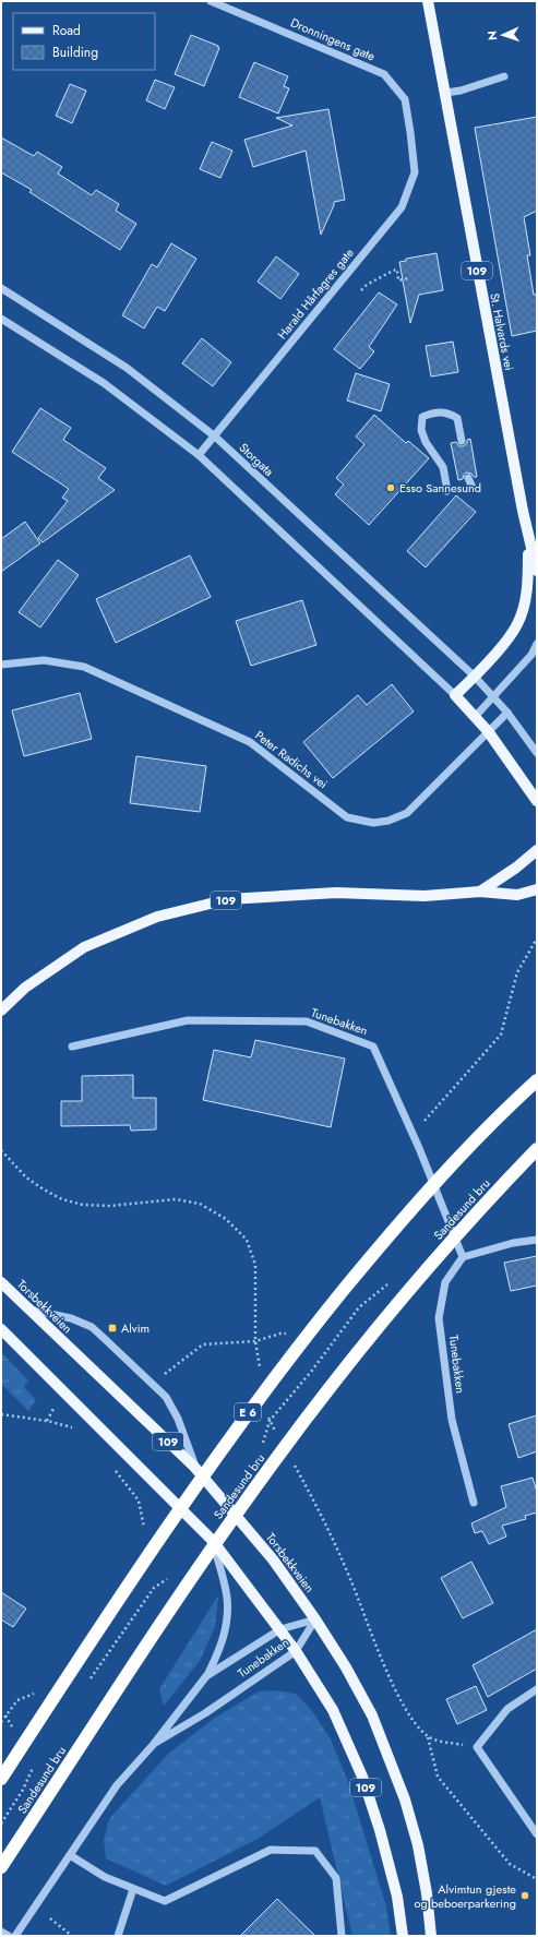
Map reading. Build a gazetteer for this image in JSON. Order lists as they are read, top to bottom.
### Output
{
  "streets": {
    "highway": ["Sandesund bru", "E 6"],
    "main road": ["109", "St. Halvards vei", "Torsbekkveien"],
    "street": [
      "Dronningens gate",
      "Harald Hårfagres gate",
      "Storgata",
      "Peter Radichs vei",
      "Tunebakken"
    ]
  },
  "crossings": [
    ["Dronningens gate", "Harald Hårfagres gate"],
    ["109", "Tunebakken"],
    ["Harald Hårfagres gate", "Storgata"],
    ["St. Halvards vei", "Storgata"],
    ["Tunebakken", "Torsbekkveien"]
  ],
  "places": {
    "other": ["Esso Sannesund", "Alvimtun gjeste og beboerparkering"],
    "transit": ["Alvim"]
  },
  "legend": ["Road", "Building"],
  "north": "left"
}
